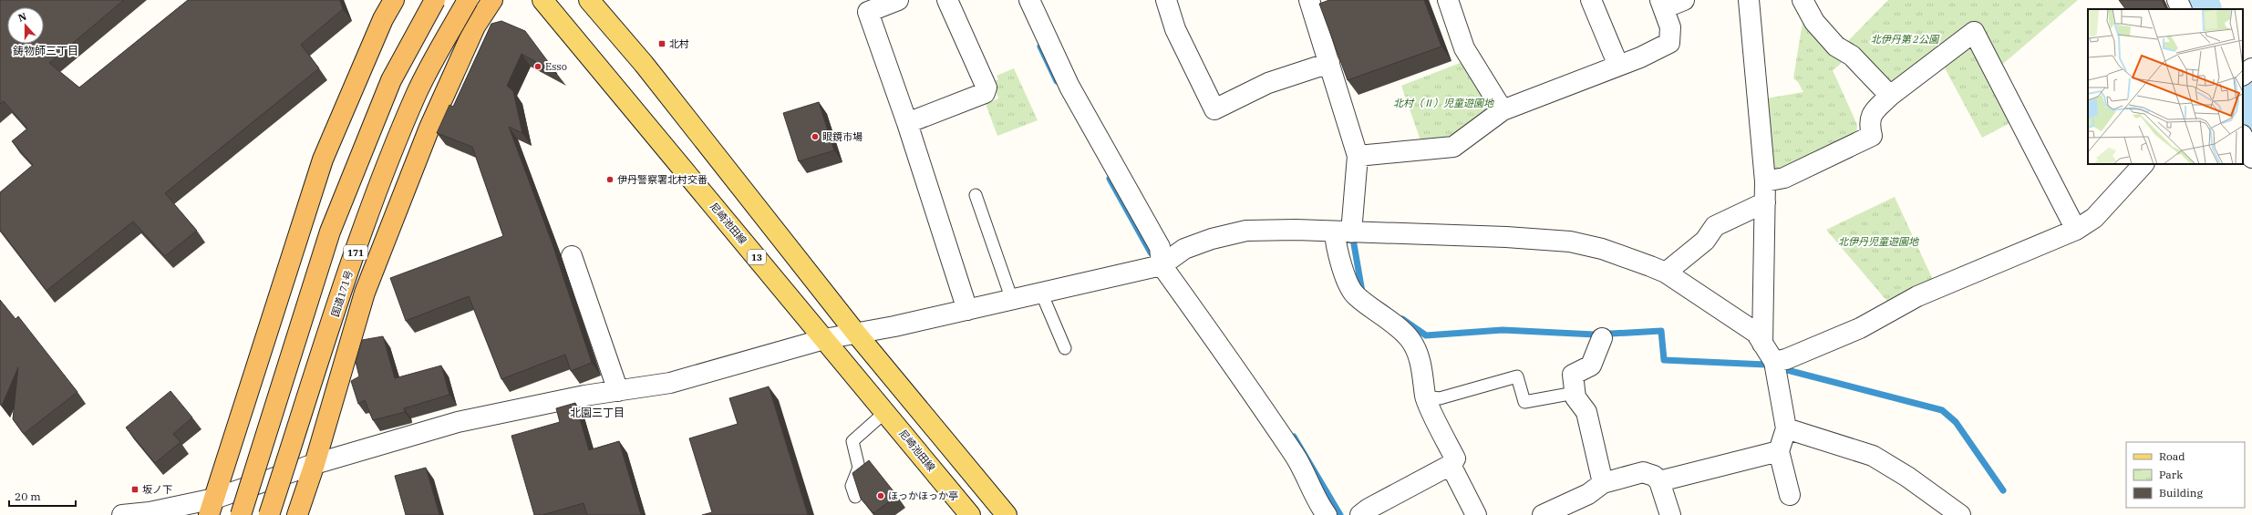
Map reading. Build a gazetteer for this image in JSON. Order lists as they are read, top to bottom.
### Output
{
  "streets": {
    "highway": ["171", "国道171号"],
    "main road": ["尼崎池田線", "13"]
  },
  "districts": ["鋳物師三丁目", "北園三丁目"],
  "parks": ["北伊丹第 2公園", "北村（Ⅱ）児童遊園地", "北伊丹児童遊園地"],
  "places": {
    "transit": ["北村", "坂ノ下"],
    "other": [
      "Esso",
      "眼鏡市場",
      "伊丹警察署北村交番",
      "ほっかほっか亭"
    ]
  },
  "legend": ["Road", "Park", "Building"],
  "scale_bar": "20 m",
  "north": "top"
}
